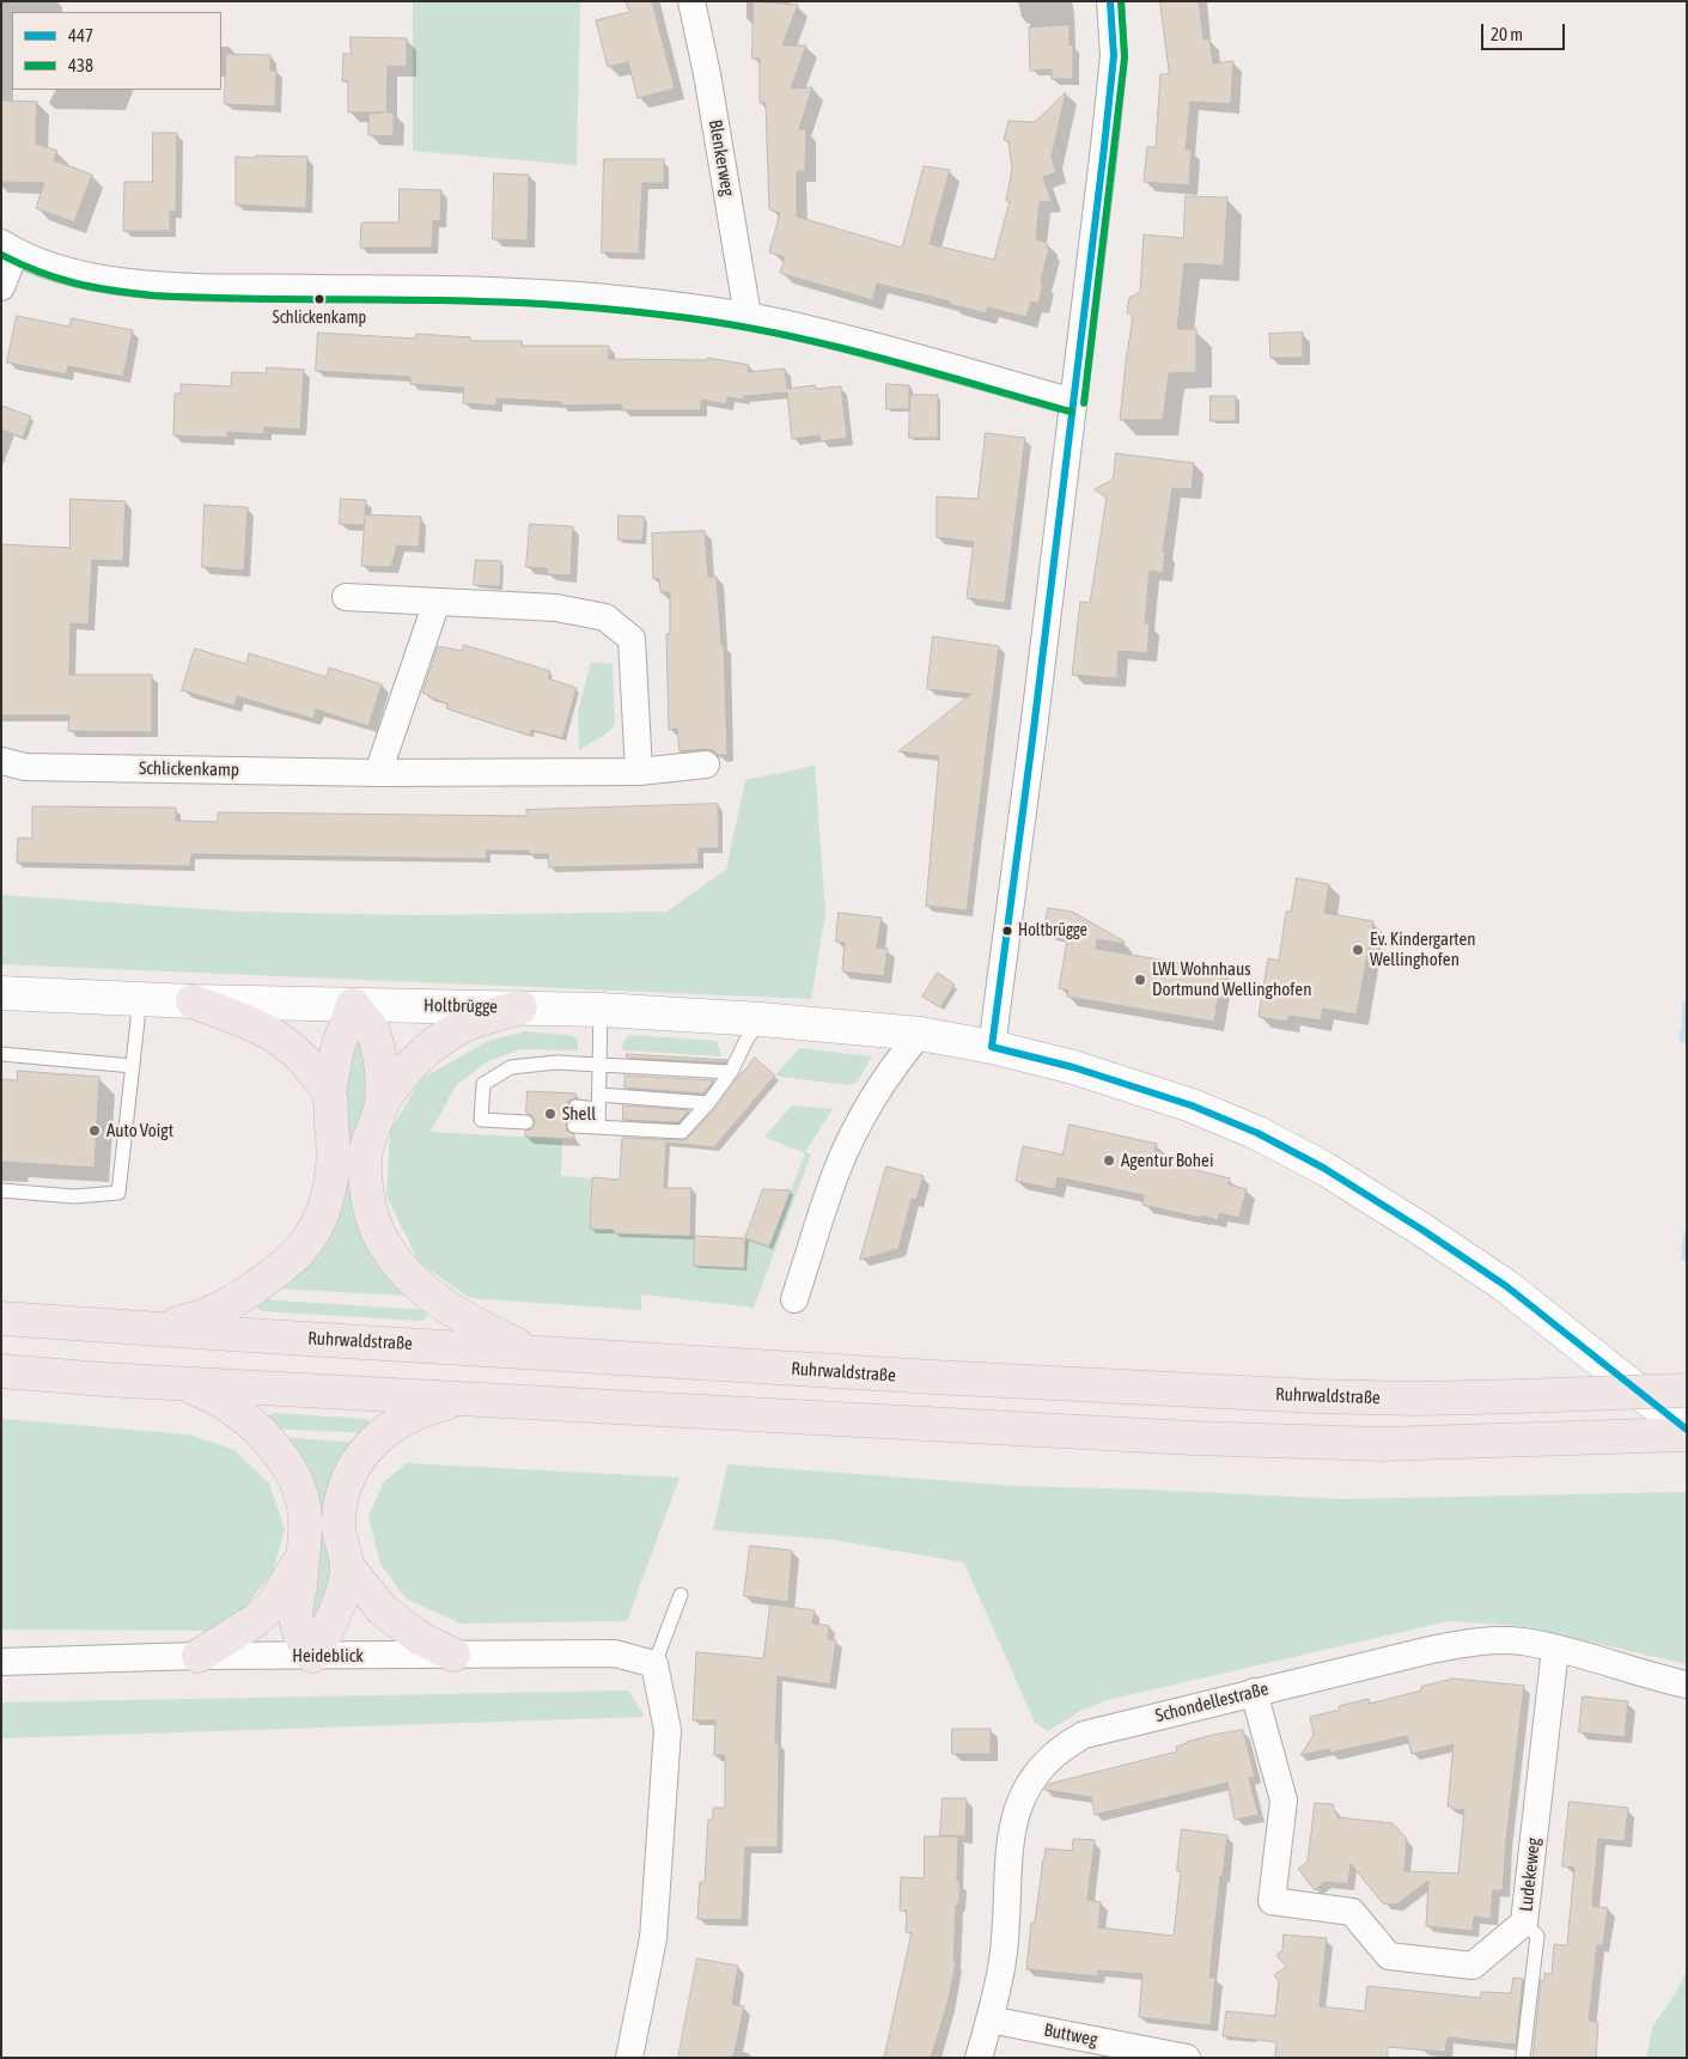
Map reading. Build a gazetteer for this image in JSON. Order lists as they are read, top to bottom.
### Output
{
  "streets": {
    "highway": ["Ruhrwaldstraße"],
    "main road": ["Holtbrügge"],
    "street": [
      "Blenkerweg",
      "Schlickenkamp",
      "Heideblick",
      "Schondellestraße",
      "Ludekeweg",
      "Buttweg"
    ]
  },
  "crossings": [
    ["Schondellestraße", "Ludekeweg"],
    ["Schondellestraße", "Buttweg"]
  ],
  "places": [
    "Schlickenkamp",
    "Holtbrügge",
    "Ev. Kindergarten Wellinghofen",
    "LWL Wohnhaus Dortmund Wellinghofen",
    "Shell",
    "Auto Voigt",
    "Agentur Bohei"
  ],
  "lines": ["transit line 447", "transit line 438"],
  "legend": ["447", "438"],
  "scale_bar": "20 m"
}
